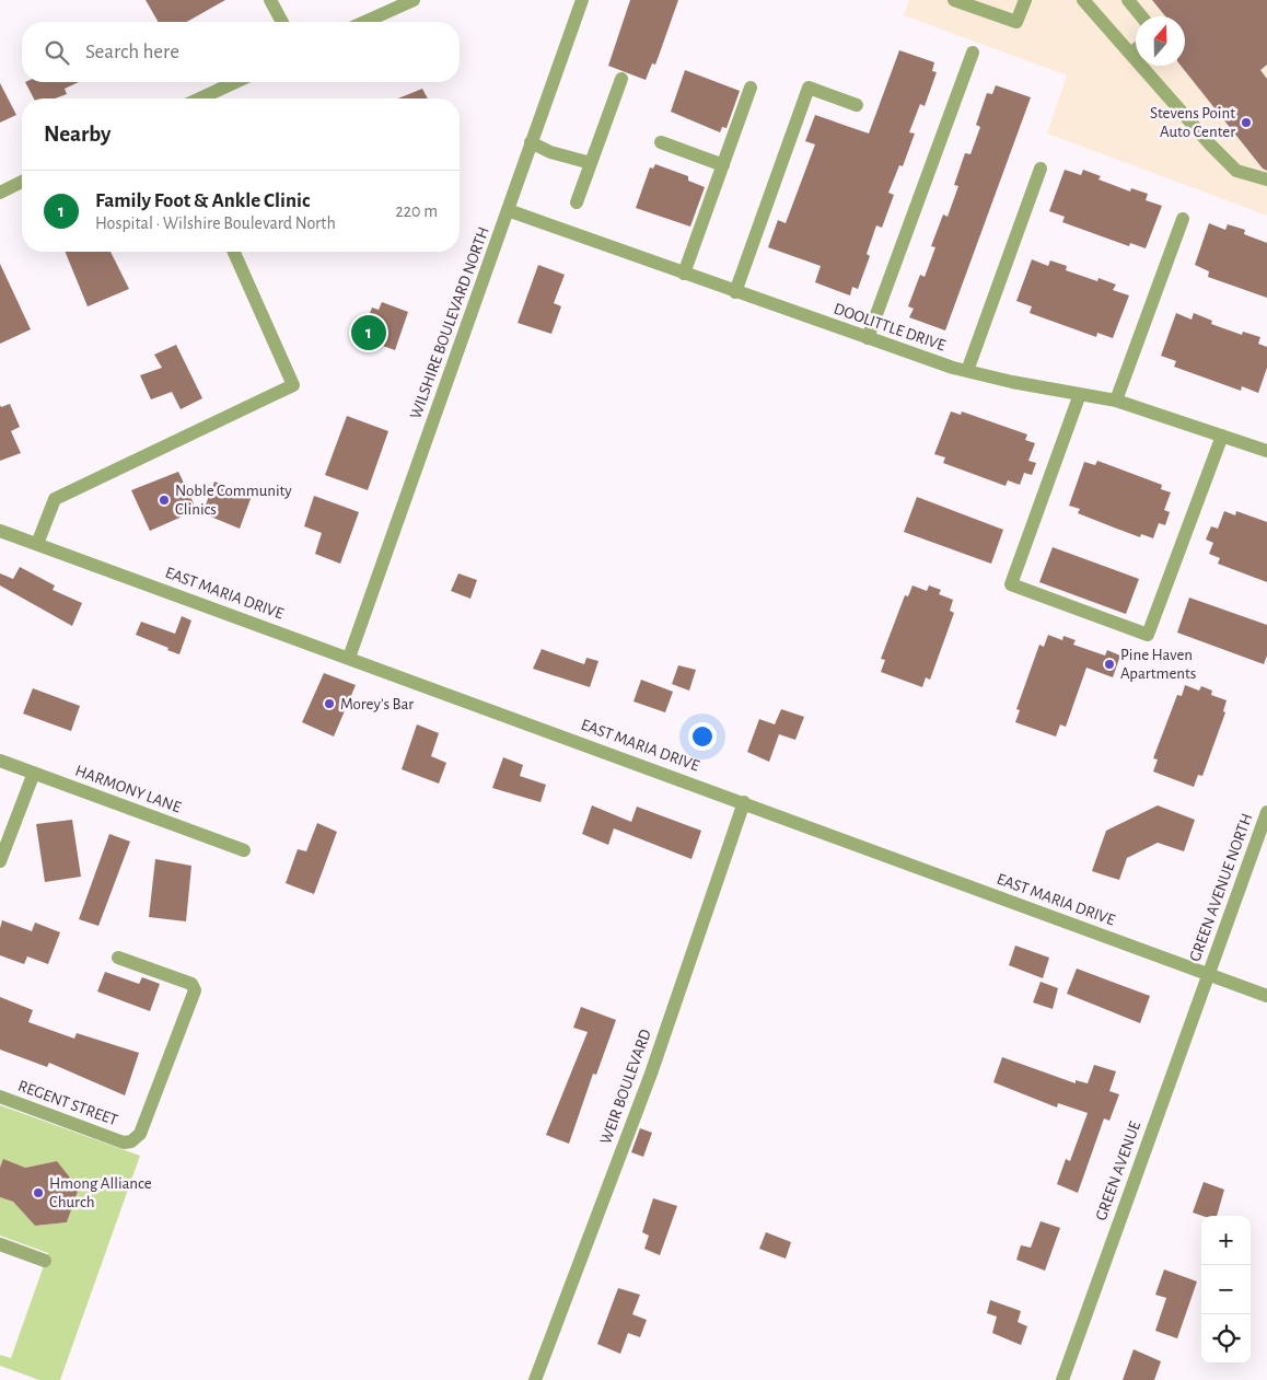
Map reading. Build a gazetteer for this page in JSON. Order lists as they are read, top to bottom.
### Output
{
  "streets": {
    "street": [
      "WILSHIRE BOULEVARD NORTH",
      "DOOLITTLE DRIVE",
      "EAST MARIA DRIVE",
      "HARMONY LANE",
      "GREEN AVENUE NORTH",
      "WEIR BOULEVARD",
      "REGENT STREET",
      "GREEN AVENUE"
    ]
  },
  "crossings": [
    ["WILSHIRE BOULEVARD NORTH", "DOOLITTLE DRIVE"],
    ["WILSHIRE BOULEVARD NORTH", "EAST MARIA DRIVE"],
    ["EAST MARIA DRIVE", "GREEN AVENUE NORTH"],
    ["EAST MARIA DRIVE", "WEIR BOULEVARD"],
    ["EAST MARIA DRIVE", "GREEN AVENUE"],
    ["GREEN AVENUE NORTH", "GREEN AVENUE"]
  ],
  "places": [
    "Stevens Point Auto Center",
    "Noble Community Clinics",
    "Pine Haven Apartments",
    "Morey's Bar",
    "Hmong Alliance Church"
  ],
  "north": "top",
  "page": {
    "search": "Search here",
    "heading": "Nearby",
    "list": [
      {
        "mark": "1",
        "name": "Family Foot & Ankle Clinic",
        "note": "Hospital · Wilshire Boulevard North",
        "value": "220 m"
      }
    ],
    "pins": "1",
    "map_buttons": ["+", "−"]
  }
}
